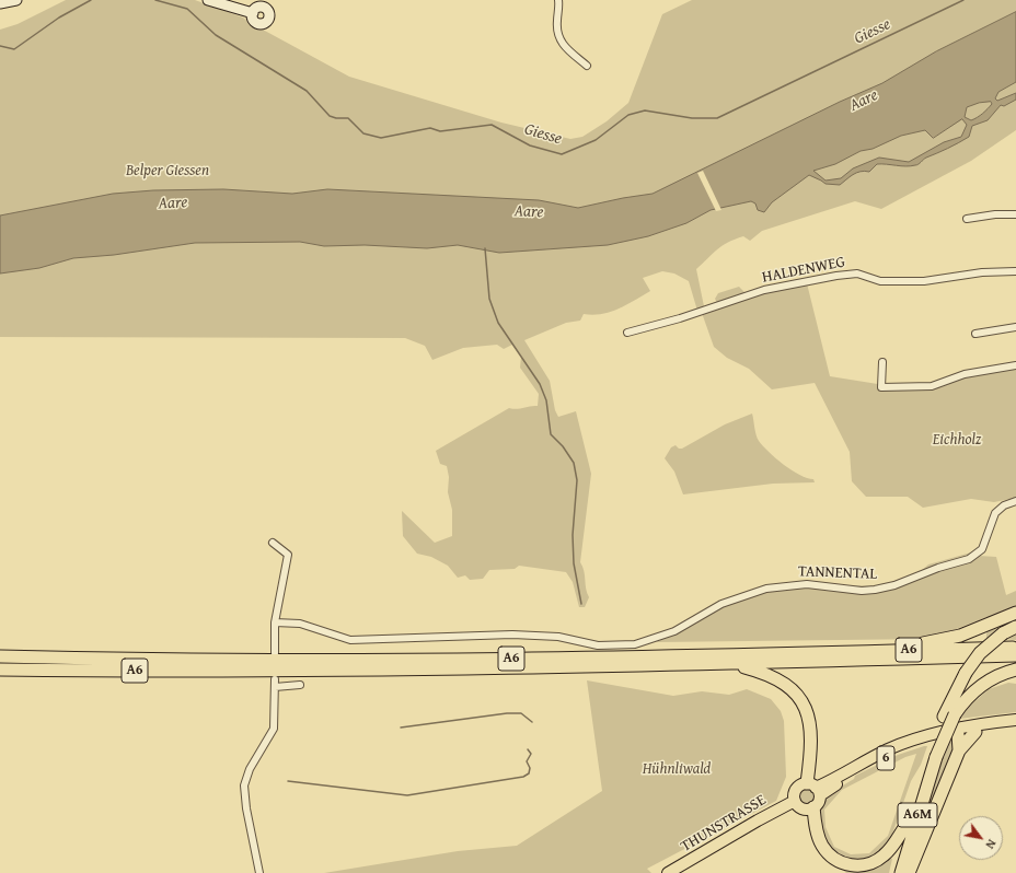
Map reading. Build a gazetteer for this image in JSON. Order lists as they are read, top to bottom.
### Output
{
  "streets": {
    "highway": ["A6", "A6M"],
    "main road": ["6", "THUNSTRASSE"],
    "street": ["HALDENWEG", "TANNENTAL"]
  },
  "crossings": [
    ["6", "THUNSTRASSE"]
  ],
  "water": ["Giesse", "Aare"],
  "parks": ["Belper Giessen", "Eichholz", "Hühnliwald"],
  "north": "bottom right"
}
